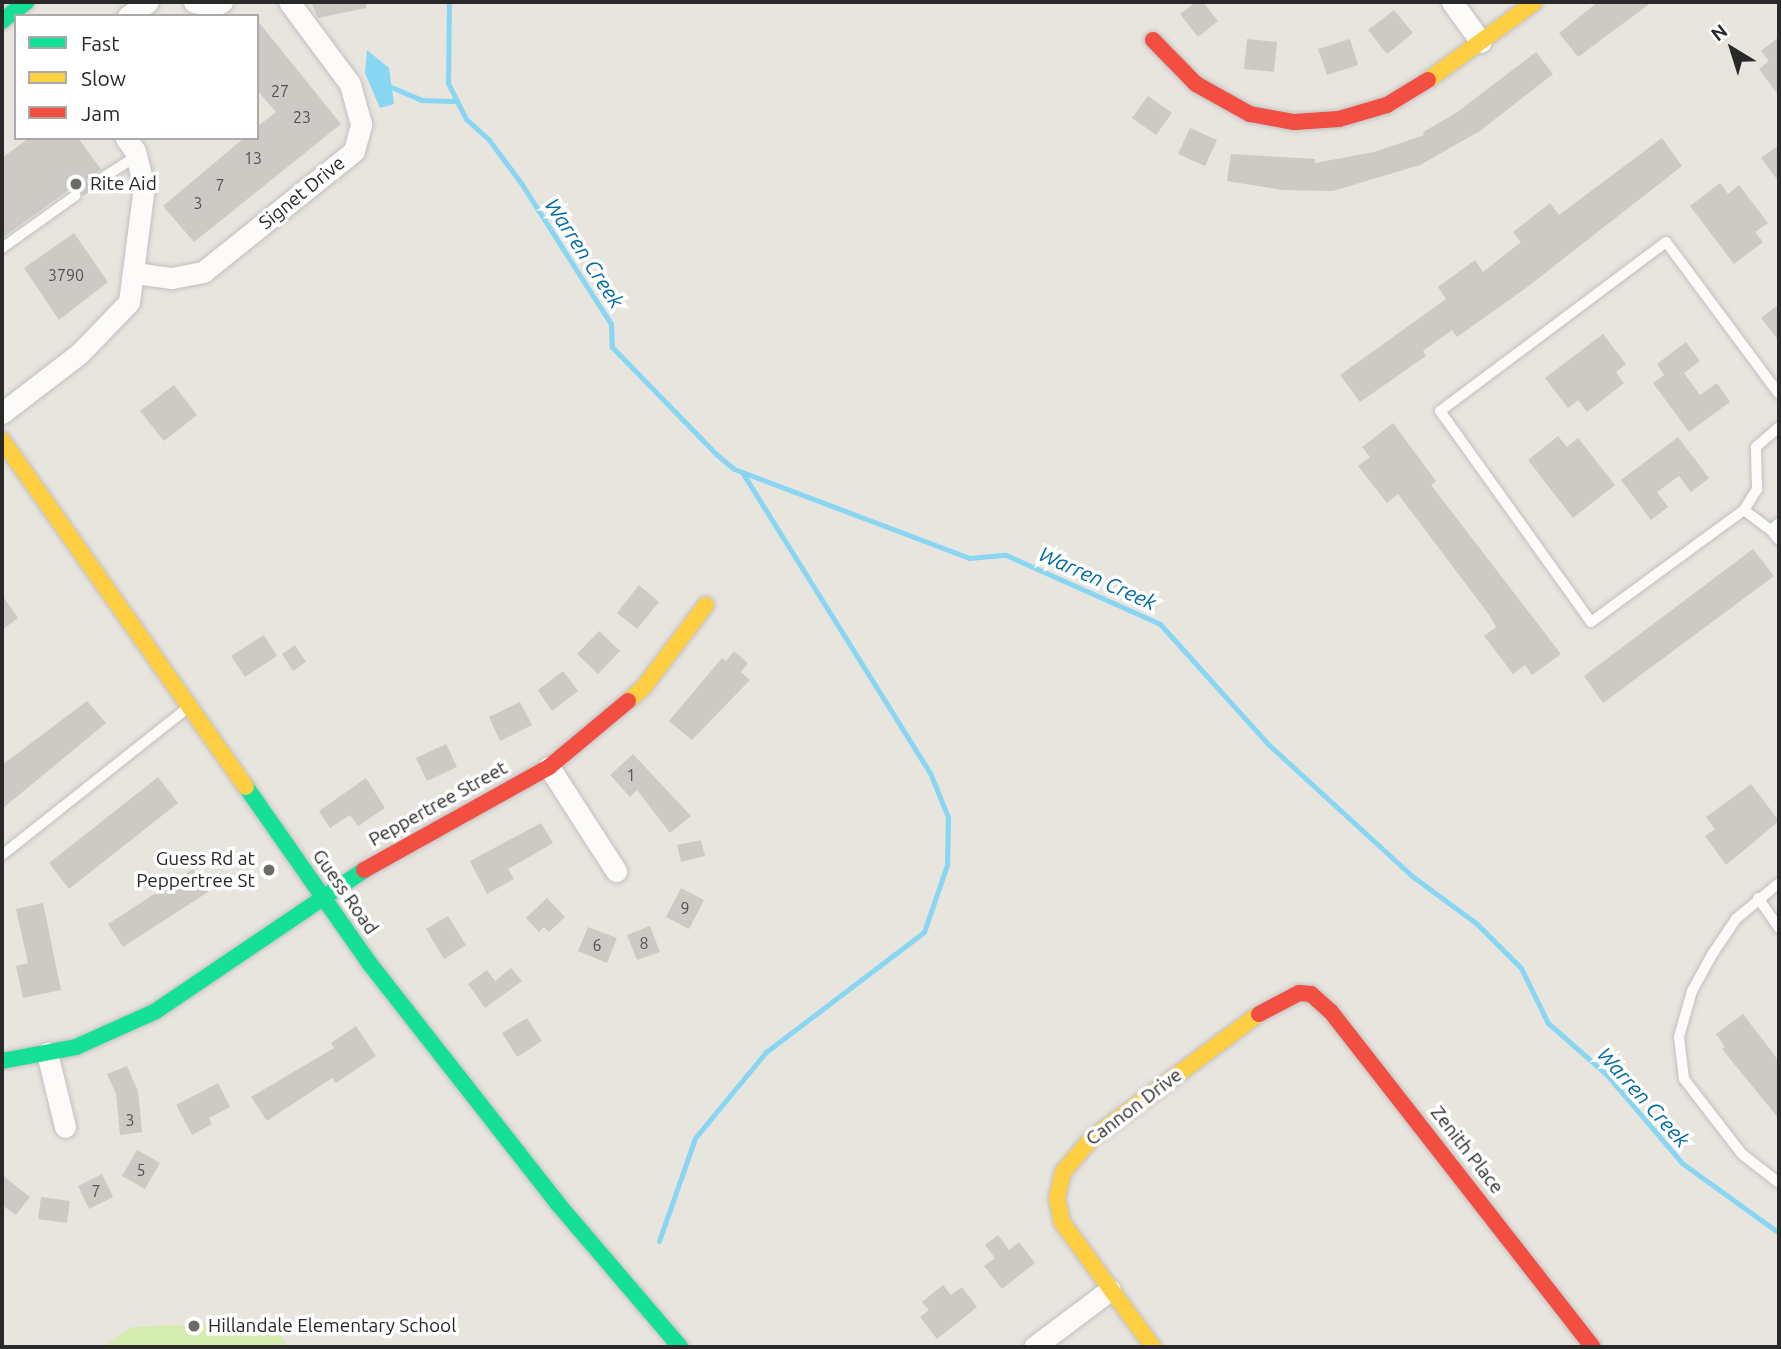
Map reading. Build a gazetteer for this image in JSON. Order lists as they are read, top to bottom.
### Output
{
  "streets": {
    "street": [
      "Signet Drive",
      "Peppertree Street",
      "Guess Road",
      "Cannon Drive",
      "Zenith Place"
    ]
  },
  "crossings": [
    ["Peppertree Street", "Guess Road"],
    ["Cannon Drive", "Zenith Place"]
  ],
  "water": ["Warren Creek"],
  "places": ["Rite Aid", "Guess Rd at Peppertree St", "Hillandale Elementary School"],
  "house_numbers": [
    "27",
    "23",
    "13",
    "7",
    "3",
    "3790",
    "1",
    "9",
    "8",
    "6",
    "3",
    "5",
    "7"
  ],
  "legend": ["Fast", "Slow", "Jam"],
  "north": "top left"
}
